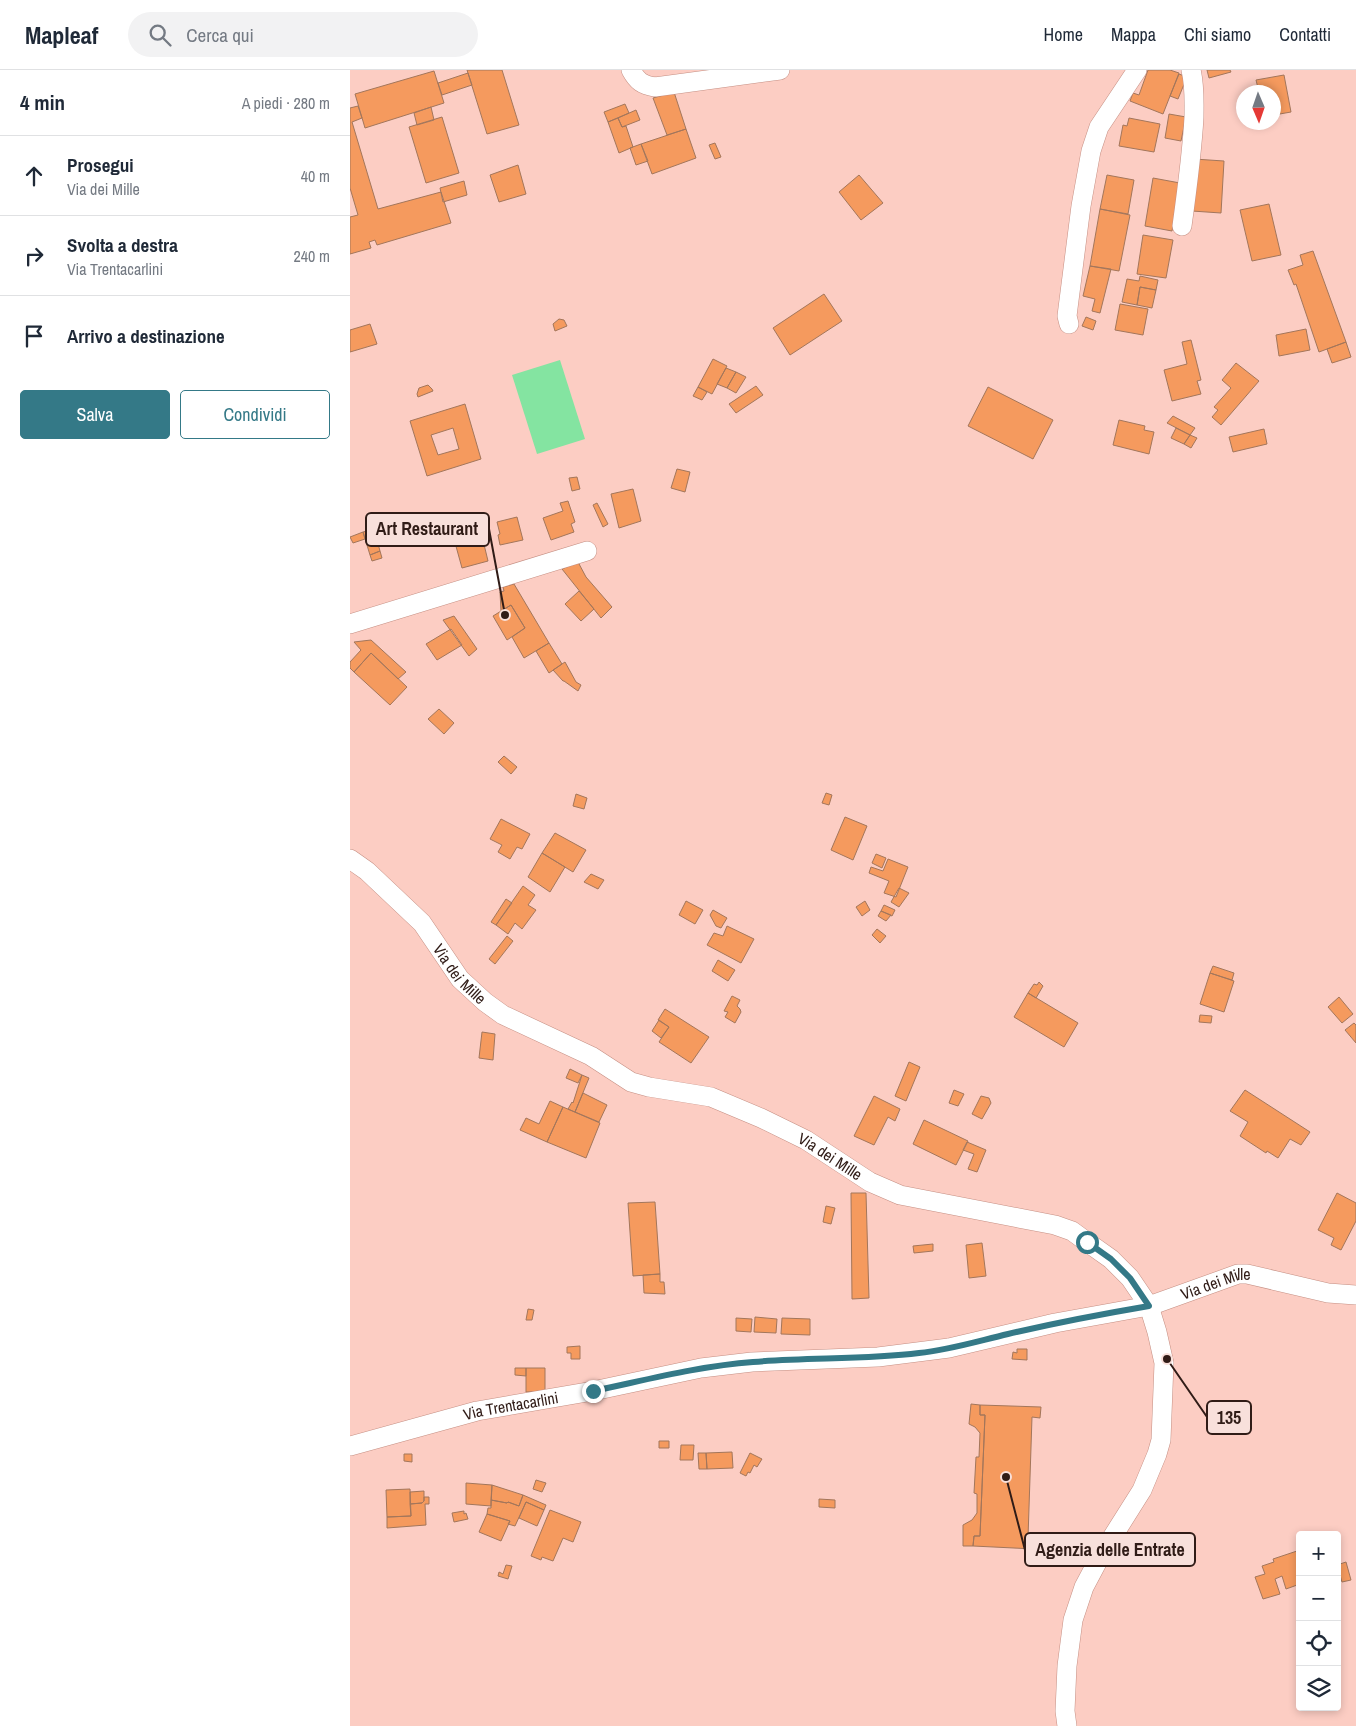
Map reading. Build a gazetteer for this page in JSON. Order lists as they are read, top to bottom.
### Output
{
  "streets": {
    "street": ["Via dei Mille", "Via Trentacarlini"]
  },
  "crossings": [
    ["Via dei Mille", "Via Trentacarlini"]
  ],
  "places": ["Art Restaurant", "135", "Agenzia delle Entrate"],
  "north": "bottom",
  "page": {
    "header": "Mapleaf",
    "search": "Cerca qui",
    "nav": [
      "Home",
      "Mappa",
      "Chi siamo",
      "Contatti"
    ],
    "heading": ["4 min", "A piedi · 280 m"],
    "list": [
      ["Prosegui", "Via dei Mille", "40 m"],
      ["Svolta a destra", "Via Trentacarlini", "240 m"],
      "Arrivo a destinazione"
    ],
    "buttons": ["Salva", "Condividi"],
    "map_buttons": ["+", "−"]
  }
}
